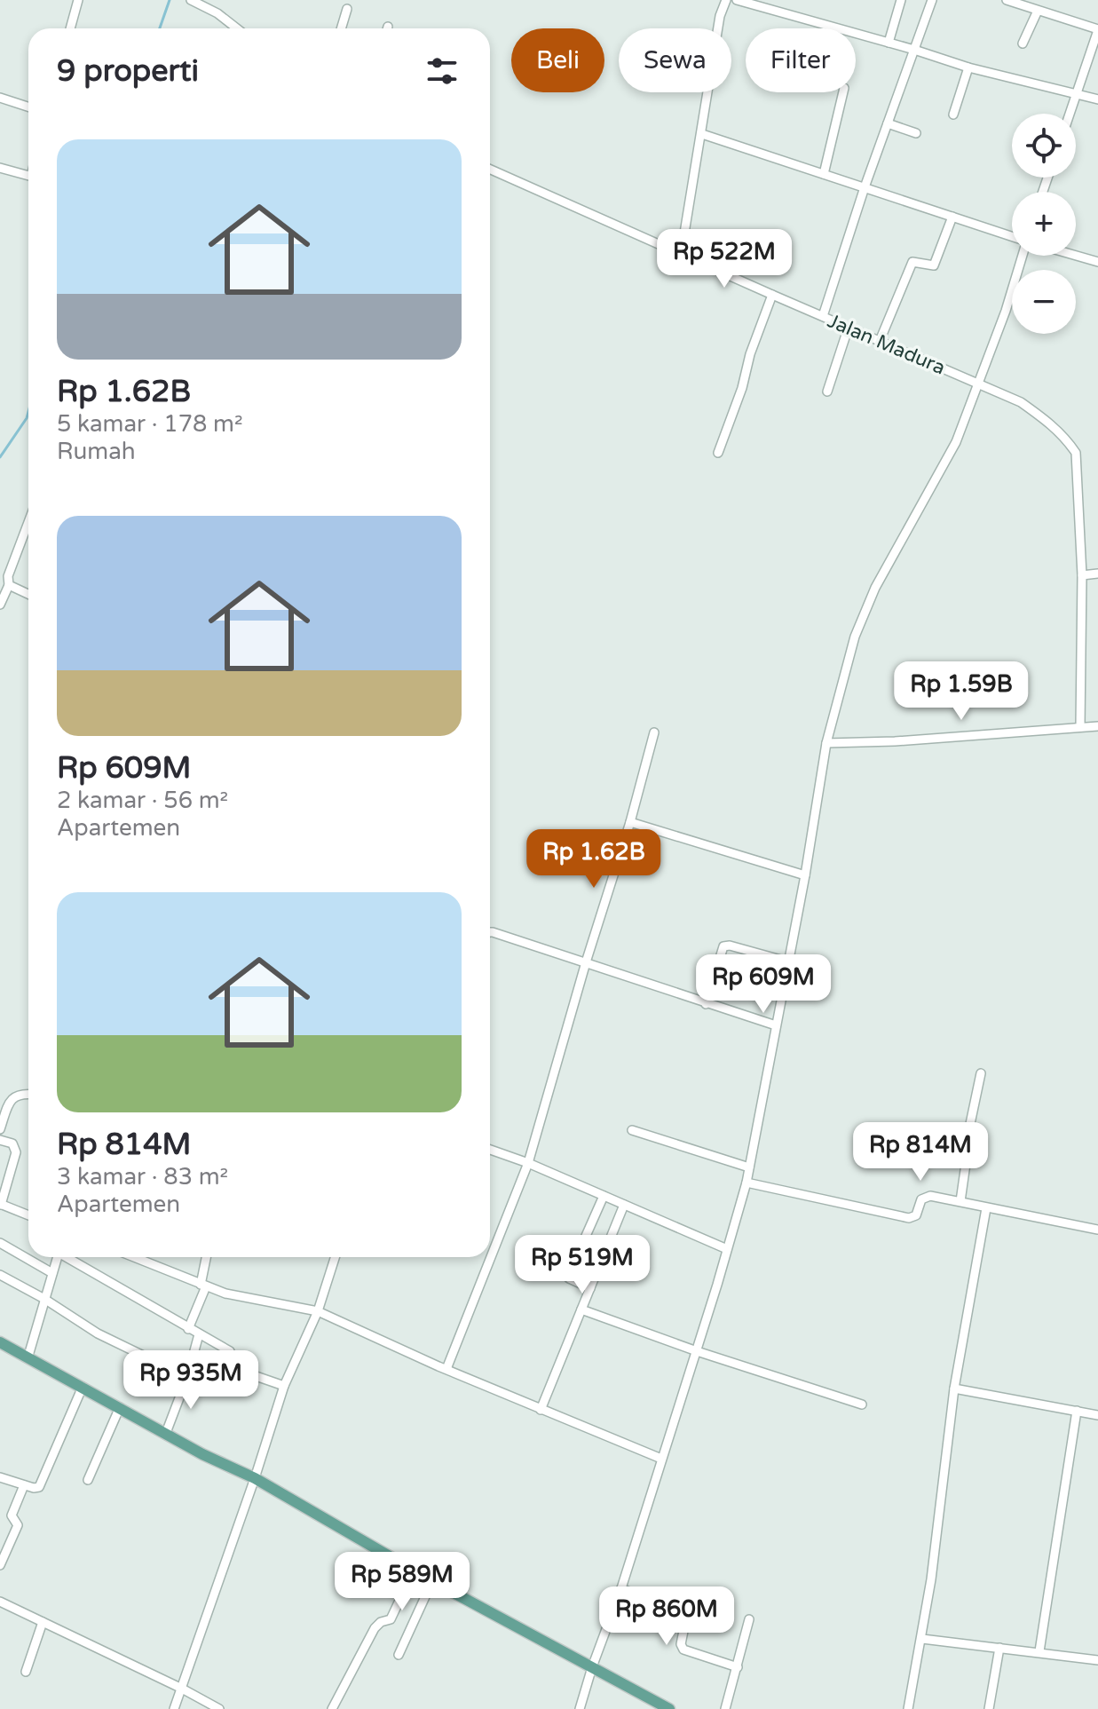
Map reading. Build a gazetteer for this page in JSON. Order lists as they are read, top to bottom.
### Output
{
  "streets": {
    "street": ["Jalan Madura"]
  },
  "page": {
    "chip": ["Beli", "Sewa", "Filter"],
    "heading": "9 properti",
    "map_buttons": ["+", "−"],
    "list": [
      {
        "name": "Rp 1.62B",
        "note": "5 kamar · 178 m² · Rumah"
      },
      {
        "name": "Rp 609M",
        "note": "2 kamar · 56 m² · Apartemen"
      },
      {
        "name": "Rp 814M",
        "note": "3 kamar · 83 m² · Apartemen"
      }
    ],
    "price": [
      "Rp 522M",
      "Rp 1.59B",
      "Rp 1.62B",
      "Rp 609M",
      "Rp 814M",
      "Rp 519M",
      "Rp 935M",
      "Rp 589M",
      "Rp 860M"
    ]
  }
}
